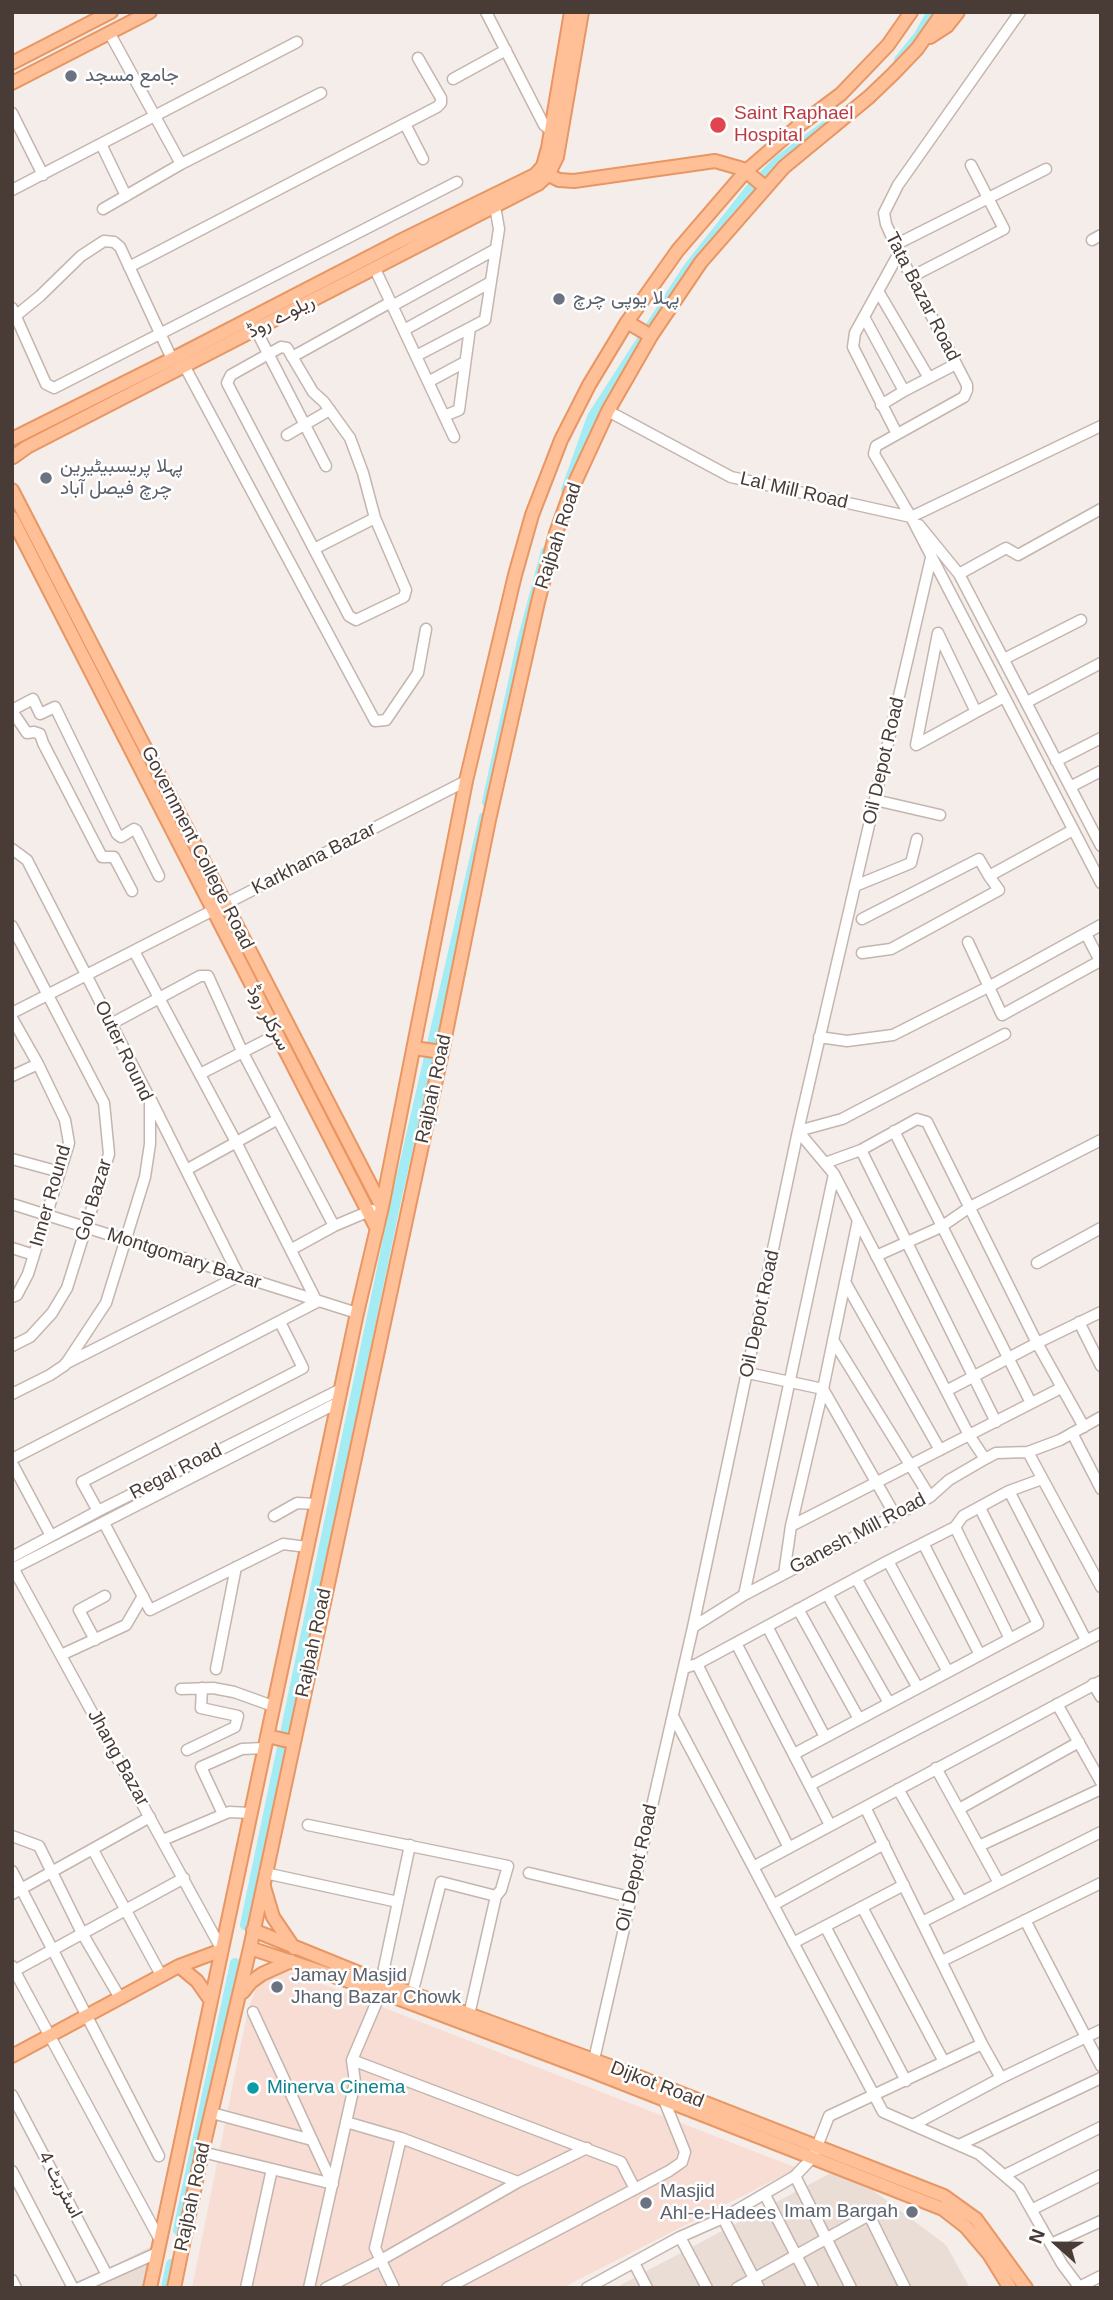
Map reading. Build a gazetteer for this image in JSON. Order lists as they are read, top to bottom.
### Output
{
  "streets": {
    "main road": [
      "ریلوے روڈ",
      "Rajbah Road",
      "Government College Road",
      "سرکلر روڈ",
      "Dijkot Road"
    ],
    "street": [
      "Tata Bazar Road",
      "Lal Mill Road",
      "Oil Depot Road",
      "Karkhana Bazar",
      "Outer Round",
      "Inner Round",
      "Gol Bazar",
      "Montgomary Bazar",
      "Regal Road",
      "Ganesh Mill Road",
      "Jhang Bazar",
      "اسٹریٹ 4"
    ]
  },
  "crossings": [
    ["Tata Bazar Road", "Lal Mill Road"],
    ["Tata Bazar Road", "Oil Depot Road"],
    ["Lal Mill Road", "Rajbah Road"],
    ["Rajbah Road", "Government College Road"],
    ["Rajbah Road", "Karkhana Bazar"],
    ["Rajbah Road", "سرکلر روڈ"],
    ["Rajbah Road", "Montgomary Bazar"],
    ["Rajbah Road", "Regal Road"],
    ["Rajbah Road", "Jhang Bazar"],
    ["Rajbah Road", "Dijkot Road"],
    ["Oil Depot Road", "Ganesh Mill Road"],
    ["Oil Depot Road", "Dijkot Road"],
    ["Government College Road", "Karkhana Bazar"],
    ["Karkhana Bazar", "سرکلر روڈ"],
    ["Karkhana Bazar", "Outer Round"],
    ["Karkhana Bazar", "Inner Round"],
    ["Karkhana Bazar", "Gol Bazar"],
    ["Outer Round", "Montgomary Bazar"],
    ["Inner Round", "Montgomary Bazar"],
    ["Gol Bazar", "Montgomary Bazar"],
    ["Regal Road", "Jhang Bazar"]
  ],
  "places": [
    "جامع مسجد",
    "Saint Raphael Hospital",
    "پہلا یوپی چرچ",
    "پہلا پریسبیٹیرین چرچ فیصل آباد",
    "Jamay Masjid Jhang Bazar Chowk",
    "Minerva Cinema",
    "Masjid Ahl-e-Hadees",
    "Imam Bargah"
  ],
  "north": "left"
}
